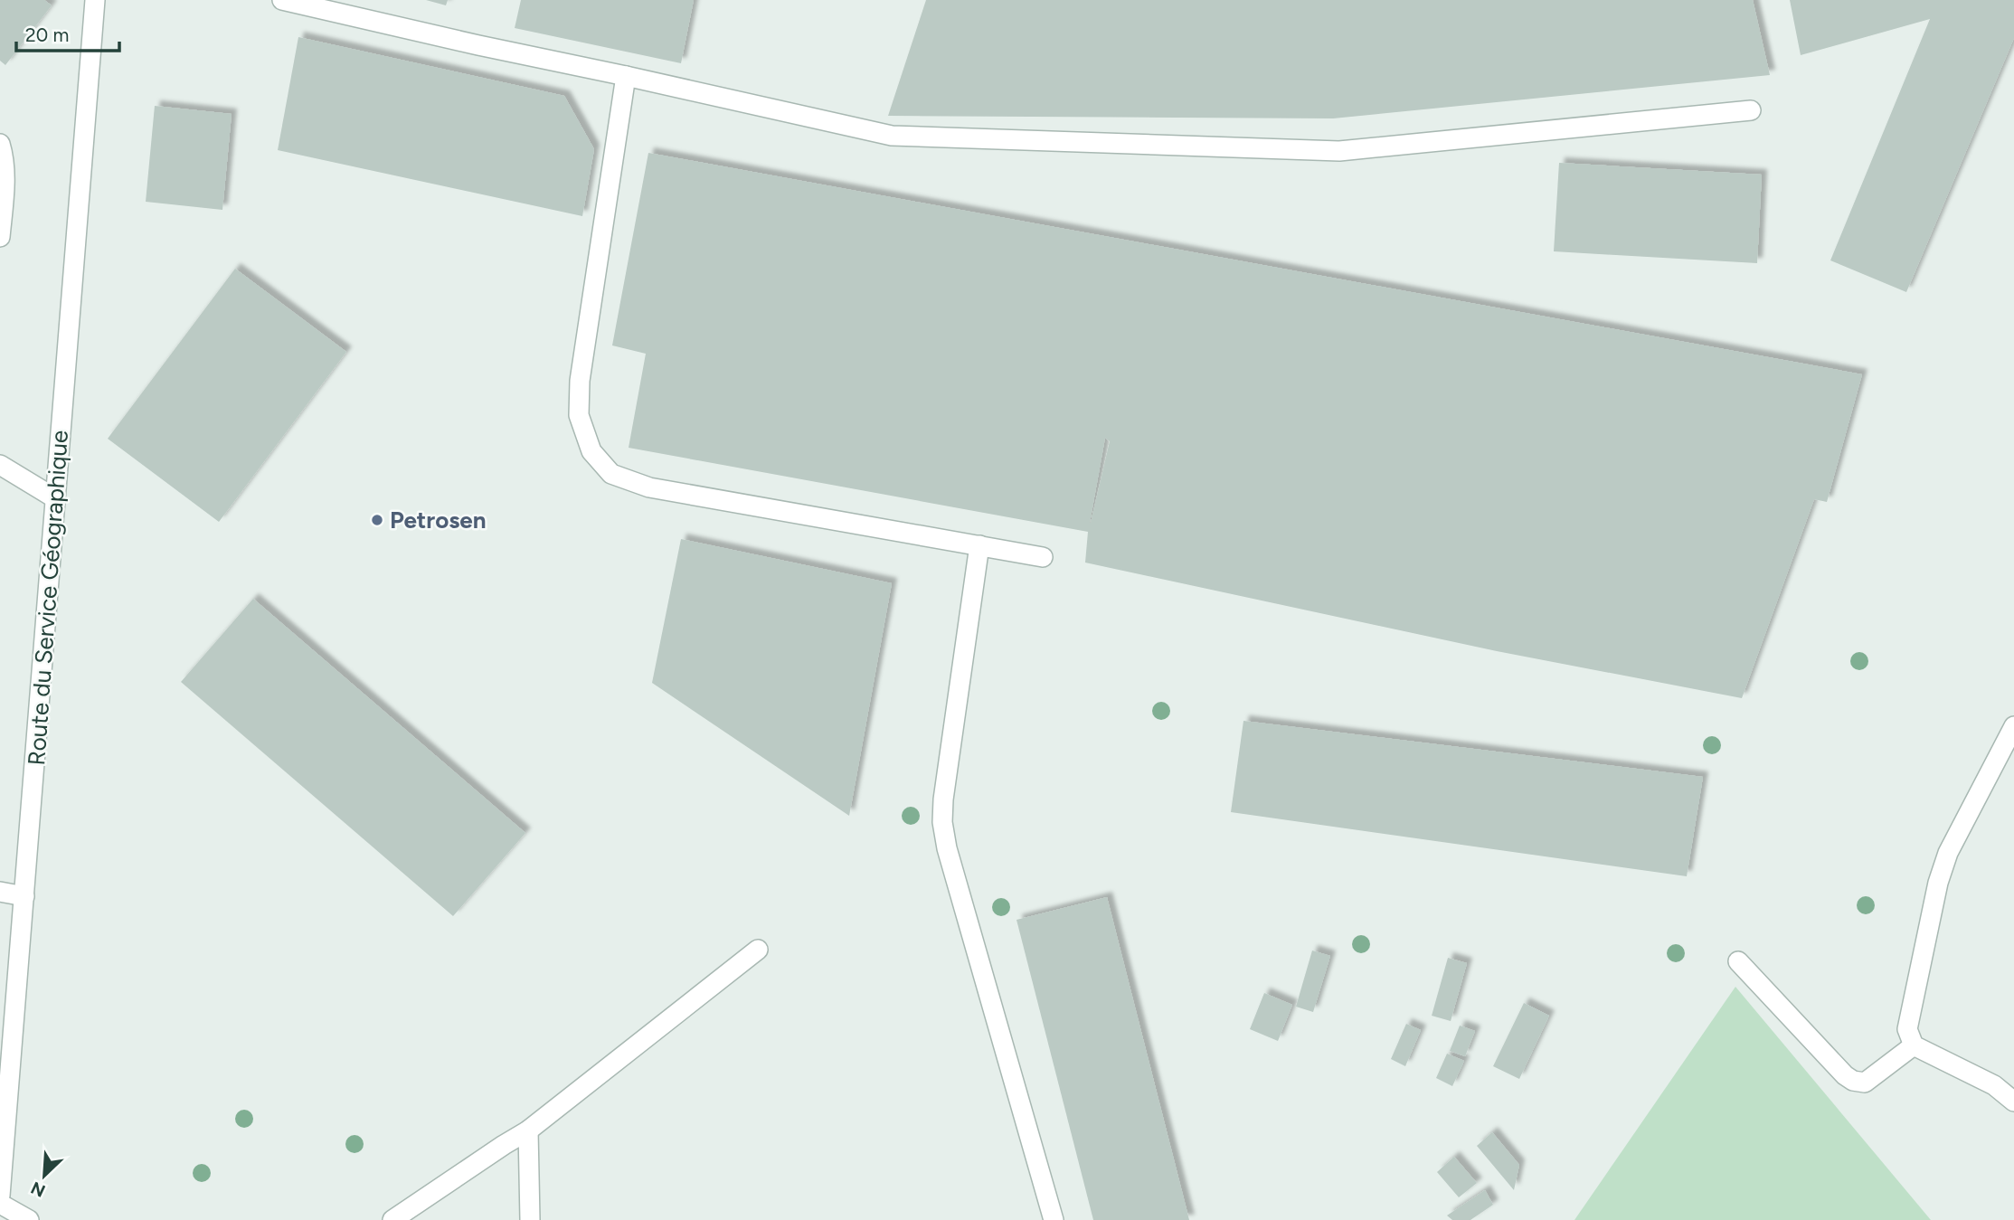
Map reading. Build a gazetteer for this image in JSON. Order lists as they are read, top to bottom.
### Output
{
  "streets": {
    "street": ["Route du Service Géographique"]
  },
  "places": ["Petrosen"],
  "scale_bar": "20 m",
  "north": "bottom left"
}
